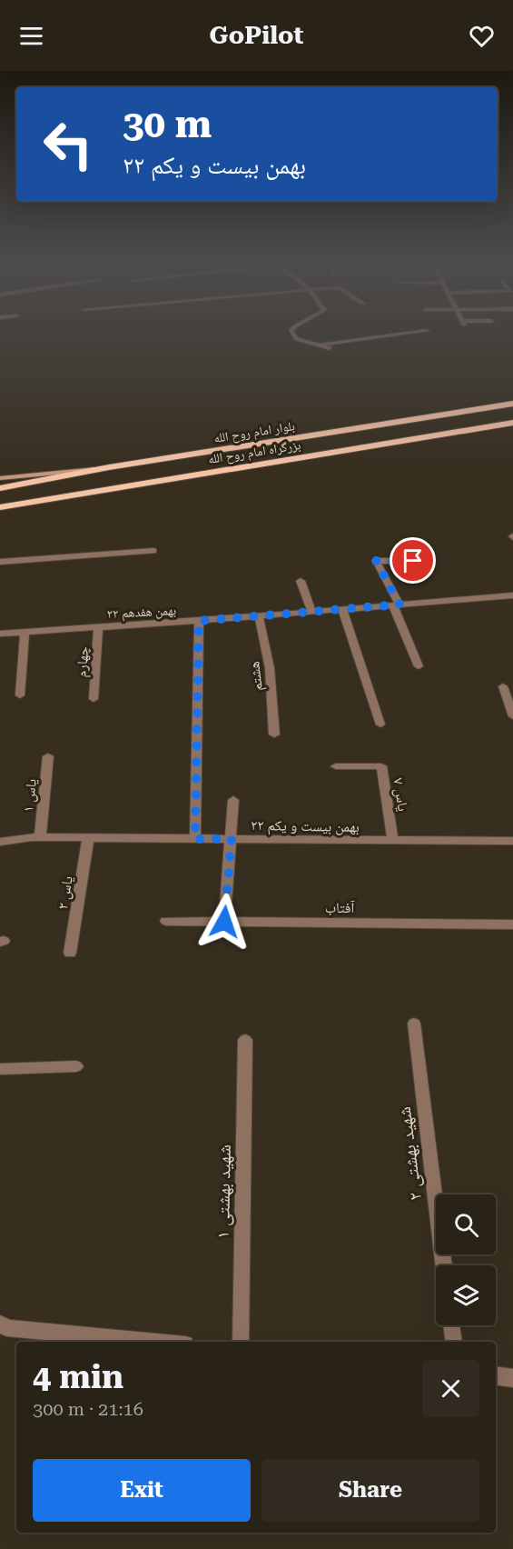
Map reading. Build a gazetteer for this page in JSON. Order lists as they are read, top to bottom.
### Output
{
  "streets": {
    "highway": ["بلوار امام روح الله", "بزرگراه امام روح الله"],
    "street": [
      "۲۲ بهمن هفدهم",
      "چهارم",
      "هشتم",
      "یاس ۷",
      "یاس ۱",
      "۲۲ بهمن بیست و یکم",
      "یاس ۲",
      "آفتاب",
      "شهید بهشتی ۲",
      "شهید بهشتی ۱"
    ]
  },
  "crossings": [
    ["۲۲ بهمن هفدهم", "چهارم"],
    ["۲۲ بهمن هفدهم", "هشتم"],
    ["یاس ۷", "۲۲ بهمن بیست و یکم"],
    ["یاس ۱", "۲۲ بهمن بیست و یکم"],
    ["۲۲ بهمن بیست و یکم", "یاس ۲"]
  ],
  "page": {
    "header": "GoPilot",
    "turn": ["30 m", "۲۲ بهمن بیست و یکم"],
    "heading": ["4 min", "300 m · 21:16"],
    "buttons": ["Exit", "Share"]
  }
}
